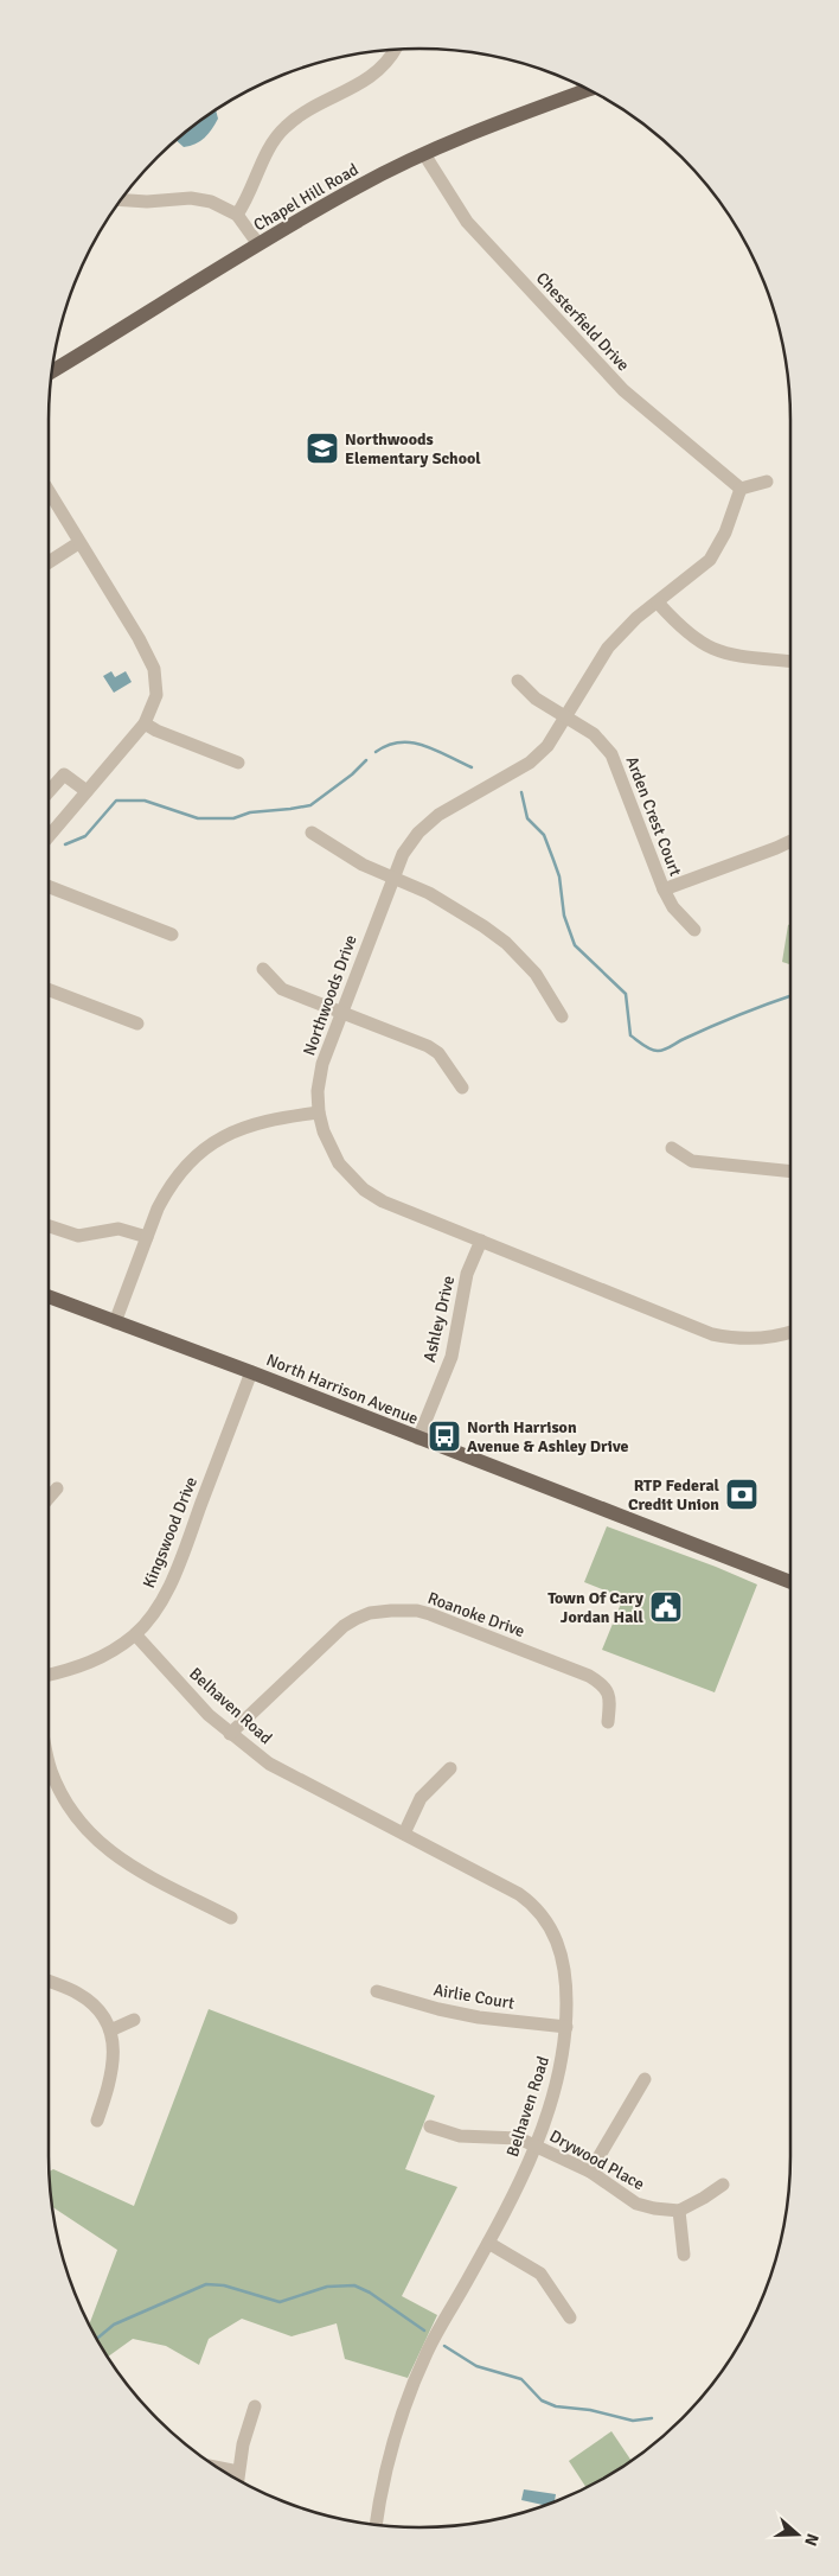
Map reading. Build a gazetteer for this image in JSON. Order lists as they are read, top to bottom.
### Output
{
  "streets": {
    "main road": ["Chapel Hill Road", "North Harrison Avenue"],
    "street": [
      "Chesterfield Drive",
      "Arden Crest Court",
      "Northwoods Drive",
      "Ashley Drive",
      "Kingswood Drive",
      "Roanoke Drive",
      "Belhaven Road",
      "Airlie Court",
      "Drywood Place"
    ]
  },
  "crossings": [
    ["Chapel Hill Road", "Chesterfield Drive"],
    ["Chesterfield Drive", "Northwoods Drive"],
    ["Arden Crest Court", "Northwoods Drive"],
    ["Northwoods Drive", "Ashley Drive"],
    ["Ashley Drive", "North Harrison Avenue"],
    ["North Harrison Avenue", "Kingswood Drive"],
    ["Kingswood Drive", "Belhaven Road"],
    ["Roanoke Drive", "Belhaven Road"],
    ["Belhaven Road", "Airlie Court"],
    ["Belhaven Road", "Drywood Place"]
  ],
  "places": {
    "school or university": ["Northwoods Elementary School"],
    "bus stop": ["North Harrison Avenue & Ashley Drive"],
    "bank": ["RTP Federal Credit Union"],
    "public building": ["Town Of Cary Jordan Hall"]
  },
  "north": "right"
}
